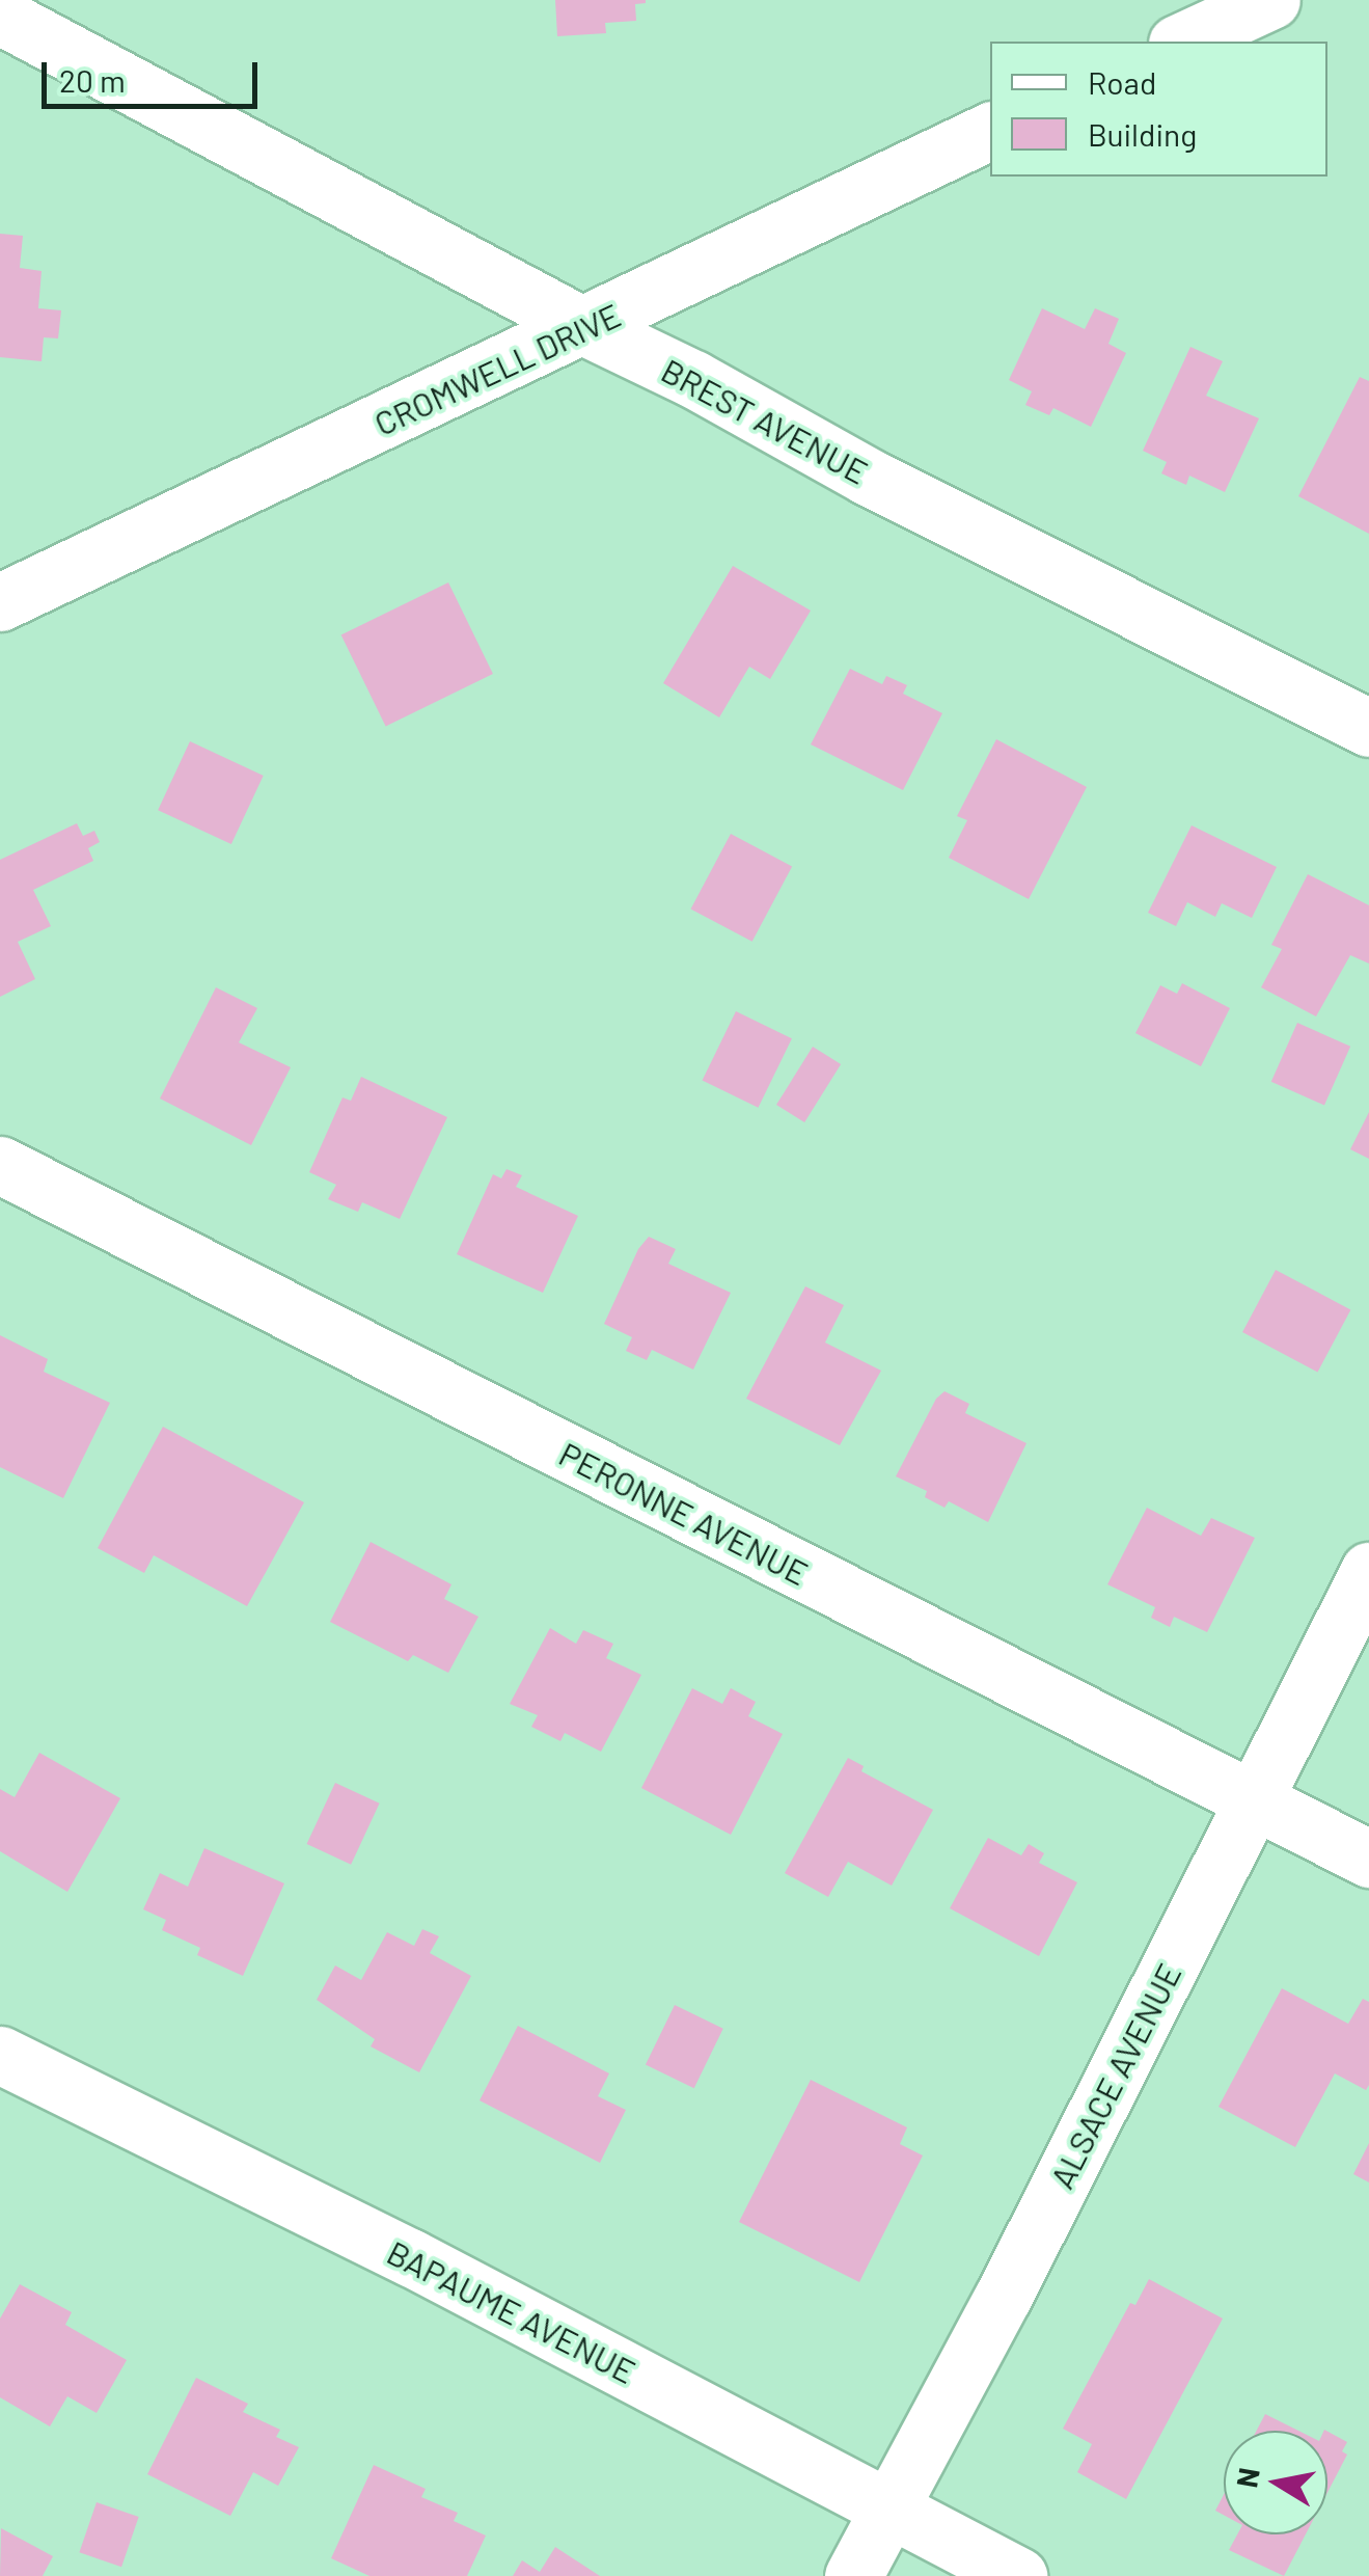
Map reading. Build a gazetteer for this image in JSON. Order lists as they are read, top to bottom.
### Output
{
  "streets": {
    "street": [
      "CROMWELL DRIVE",
      "BREST AVENUE",
      "PERONNE AVENUE",
      "ALSACE AVENUE",
      "BAPAUME AVENUE"
    ]
  },
  "crossings": [
    ["CROMWELL DRIVE", "BREST AVENUE"],
    ["PERONNE AVENUE", "ALSACE AVENUE"],
    ["ALSACE AVENUE", "BAPAUME AVENUE"]
  ],
  "legend": ["Road", "Building"],
  "scale_bar": "20 m",
  "north": "left"
}
